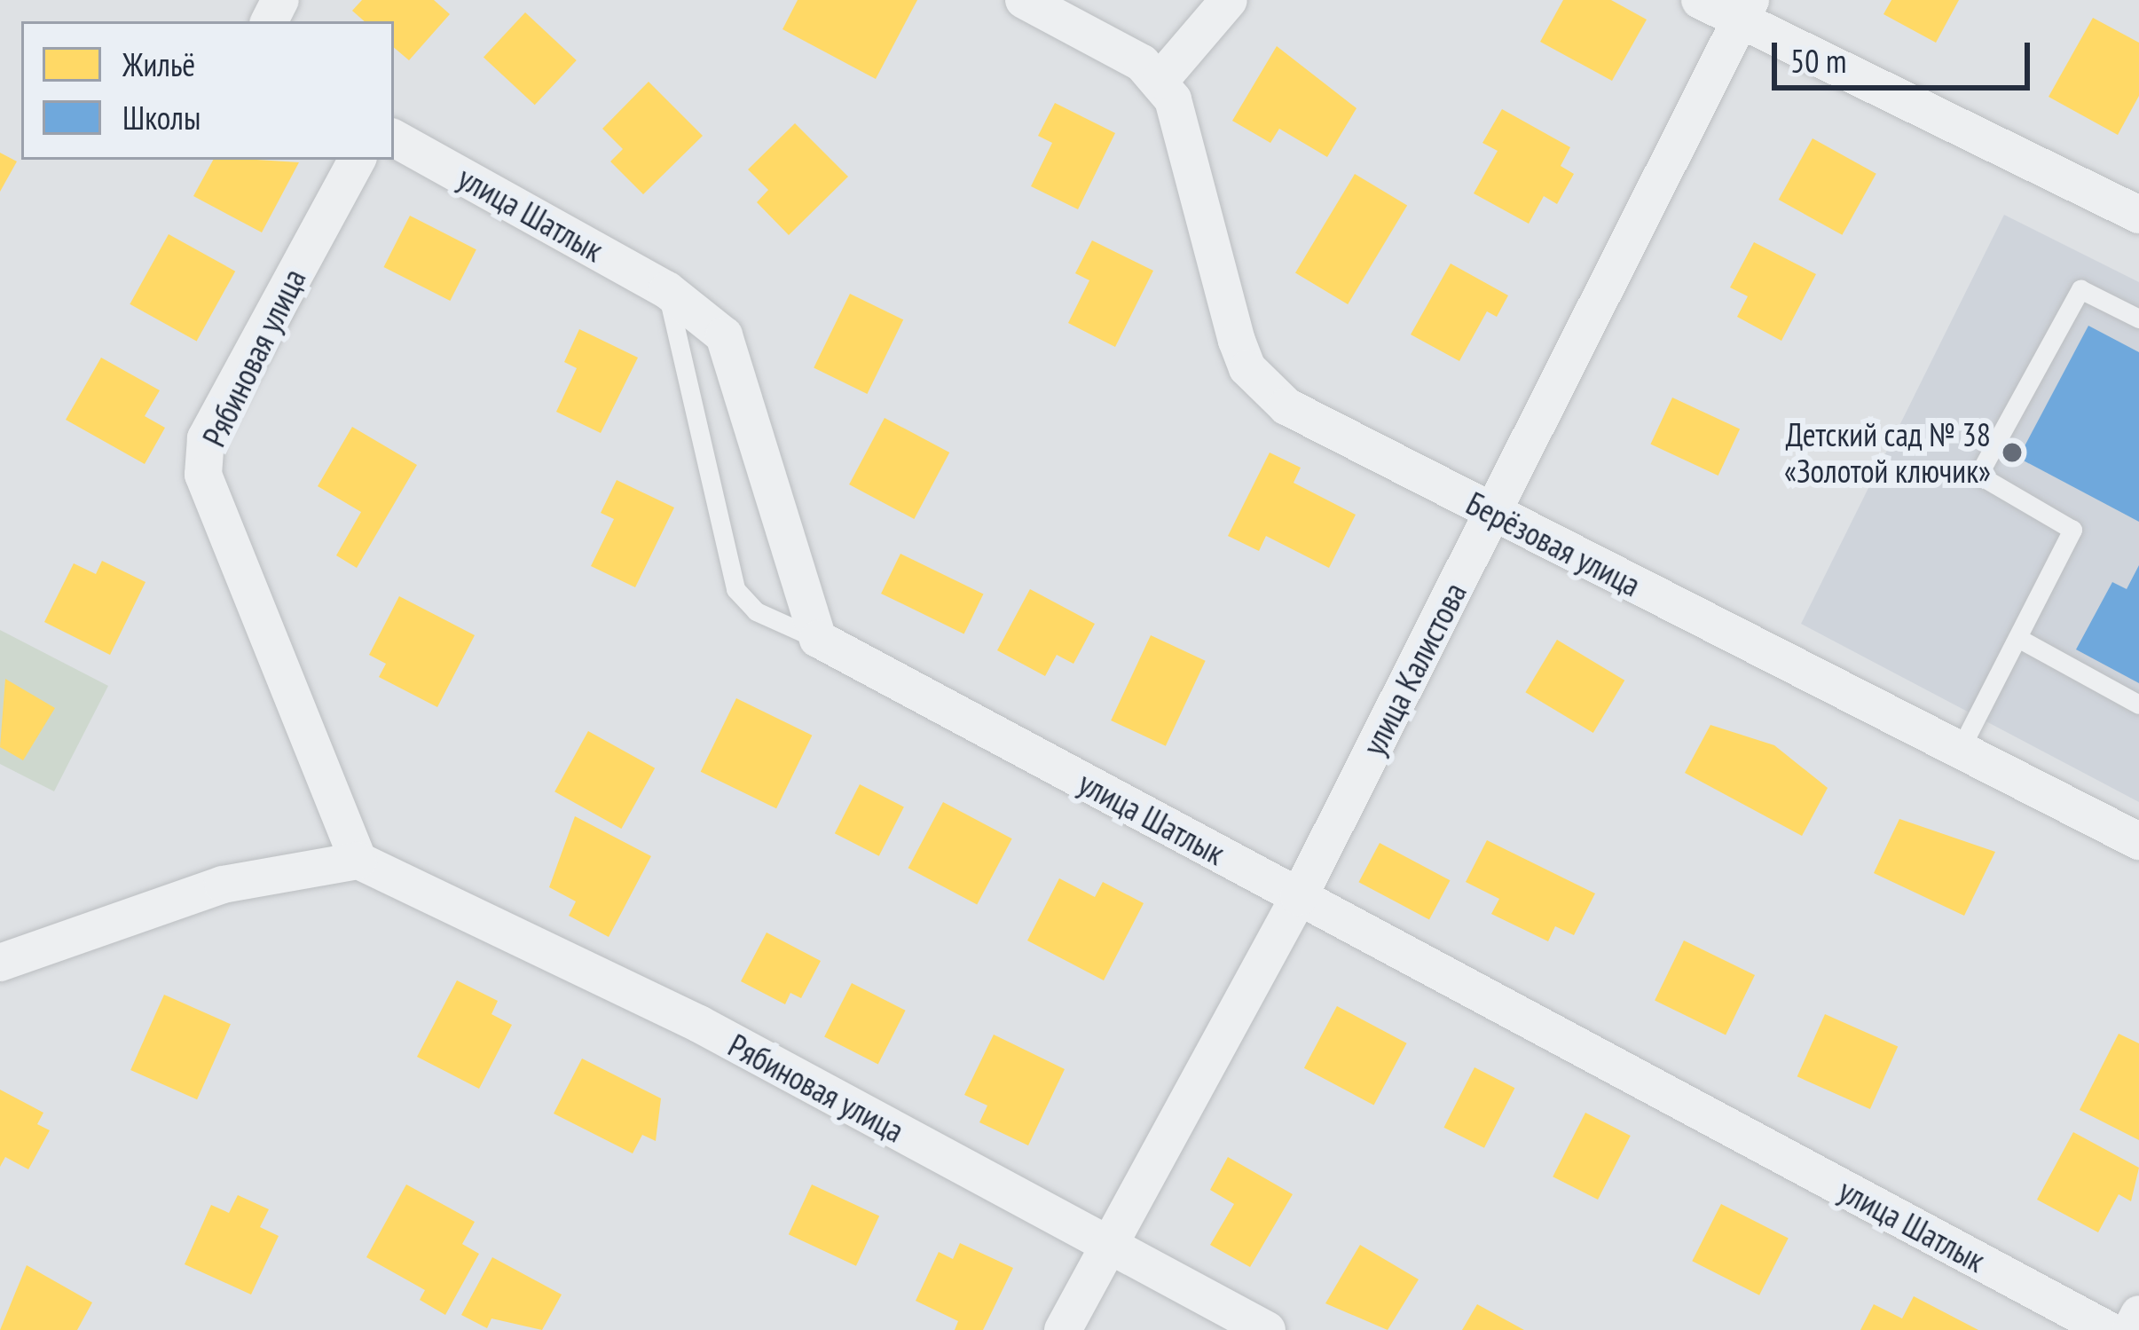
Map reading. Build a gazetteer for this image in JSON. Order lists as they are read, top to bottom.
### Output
{
  "streets": {
    "street": [
      "улица Шатлык",
      "Рябиновая улица",
      "Берёзовая улица",
      "улица Калистова"
    ]
  },
  "crossings": [
    ["улица Шатлык", "улица Калистова"],
    ["Рябиновая улица", "улица Калистова"],
    ["Берёзовая улица", "улица Калистова"]
  ],
  "places": ["Детский сад № 38 «Золотой ключик»"],
  "legend": ["Жильё", "Школы"],
  "scale_bar": "50 m"
}
